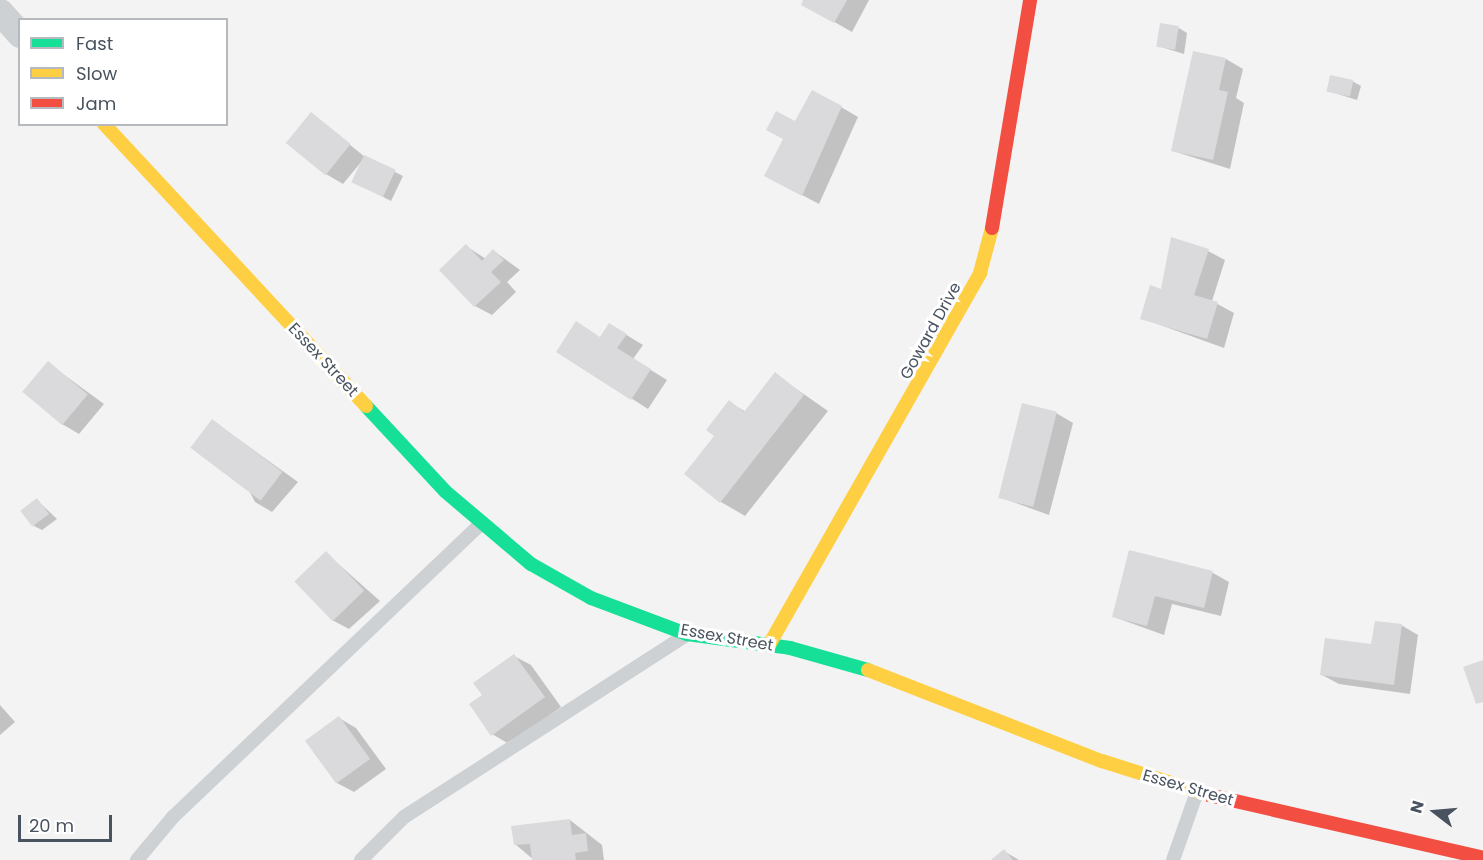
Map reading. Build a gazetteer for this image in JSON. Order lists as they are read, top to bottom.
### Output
{
  "streets": {
    "street": ["Goward Drive", "Essex Street"]
  },
  "crossings": [
    ["Goward Drive", "Essex Street"]
  ],
  "legend": ["Fast", "Slow", "Jam"],
  "scale_bar": "20 m",
  "north": "left"
}
